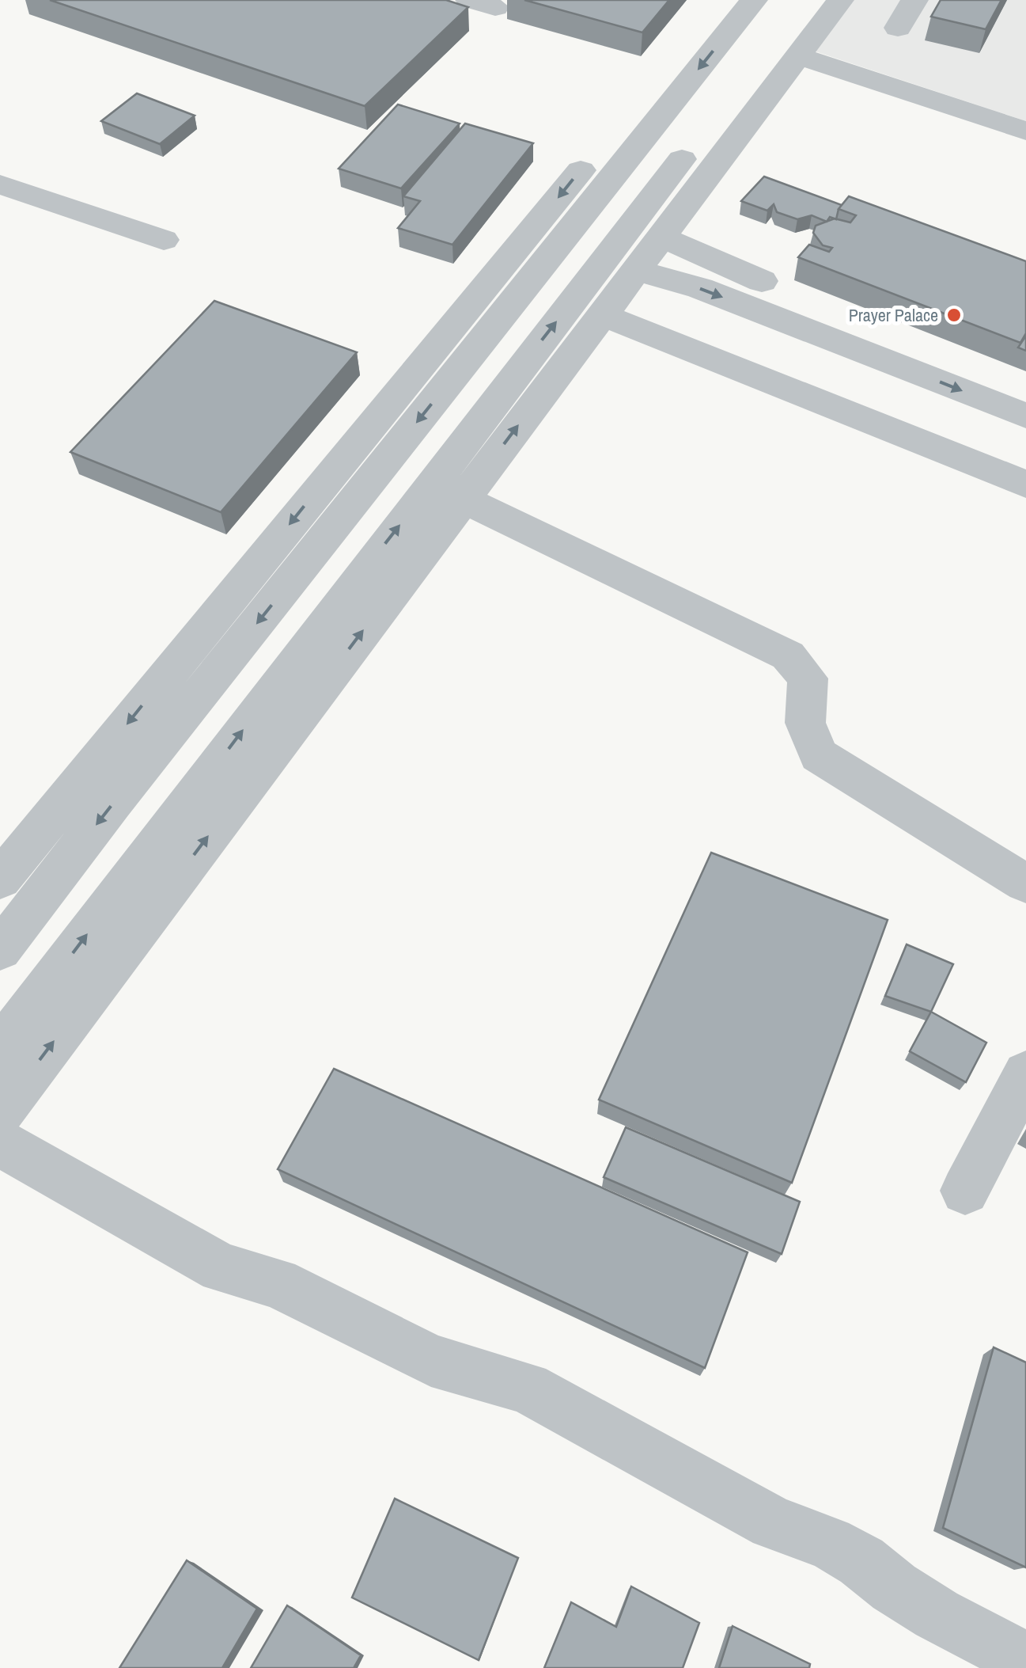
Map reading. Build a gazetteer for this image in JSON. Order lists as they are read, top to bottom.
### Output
{
  "places": ["Prayer Palace"]
}
